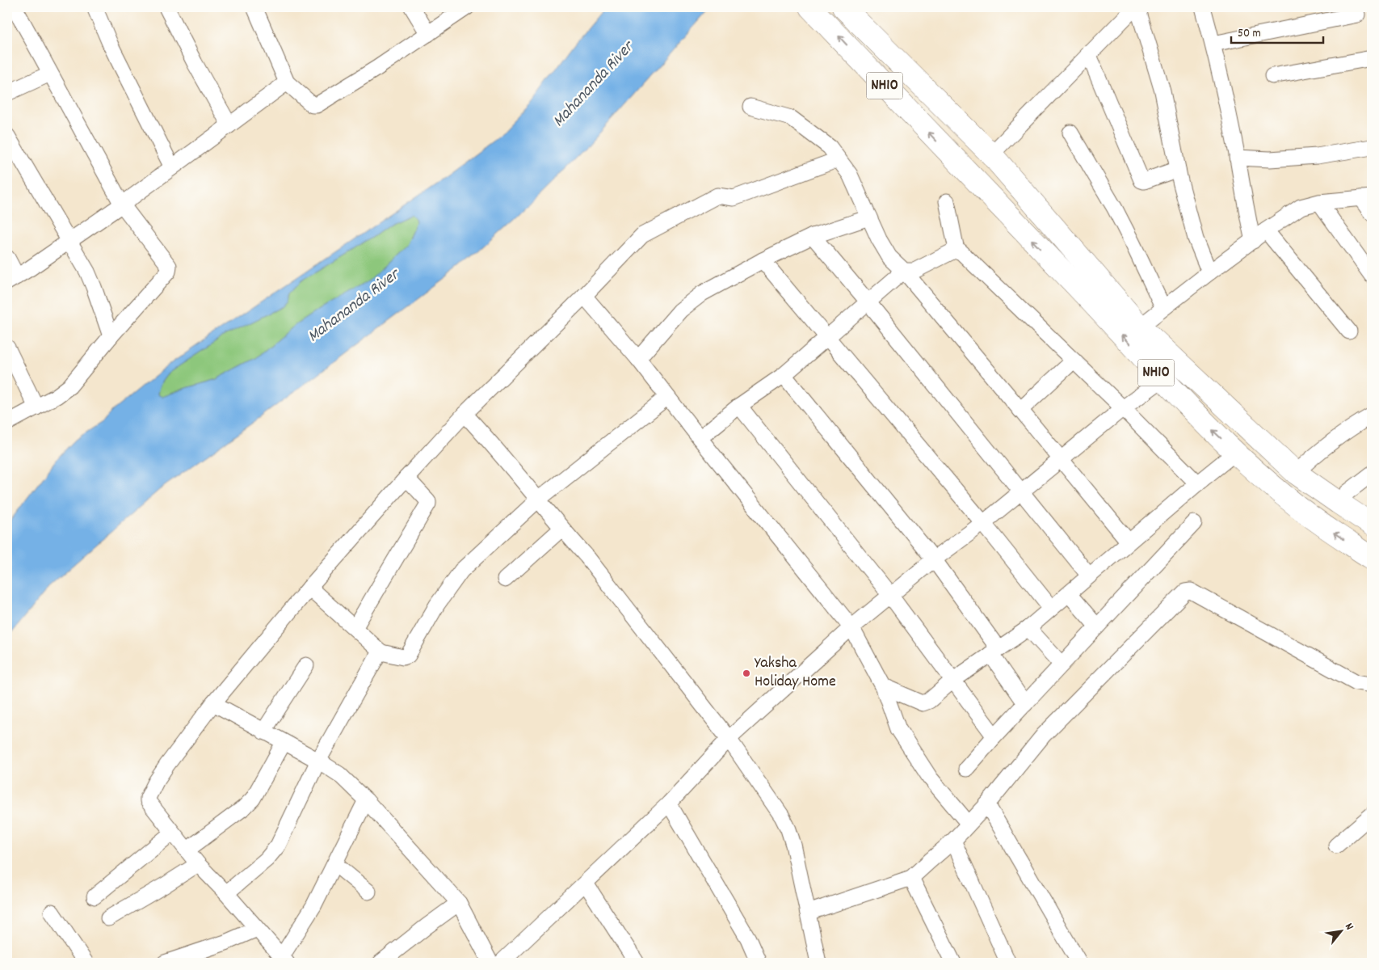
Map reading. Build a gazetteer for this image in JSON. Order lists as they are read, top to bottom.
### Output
{
  "streets": {
    "highway": ["NH10"]
  },
  "water": ["Mahananda River"],
  "places": ["Yaksha Holiday Home"],
  "scale_bar": "50 m",
  "north": "top right"
}
